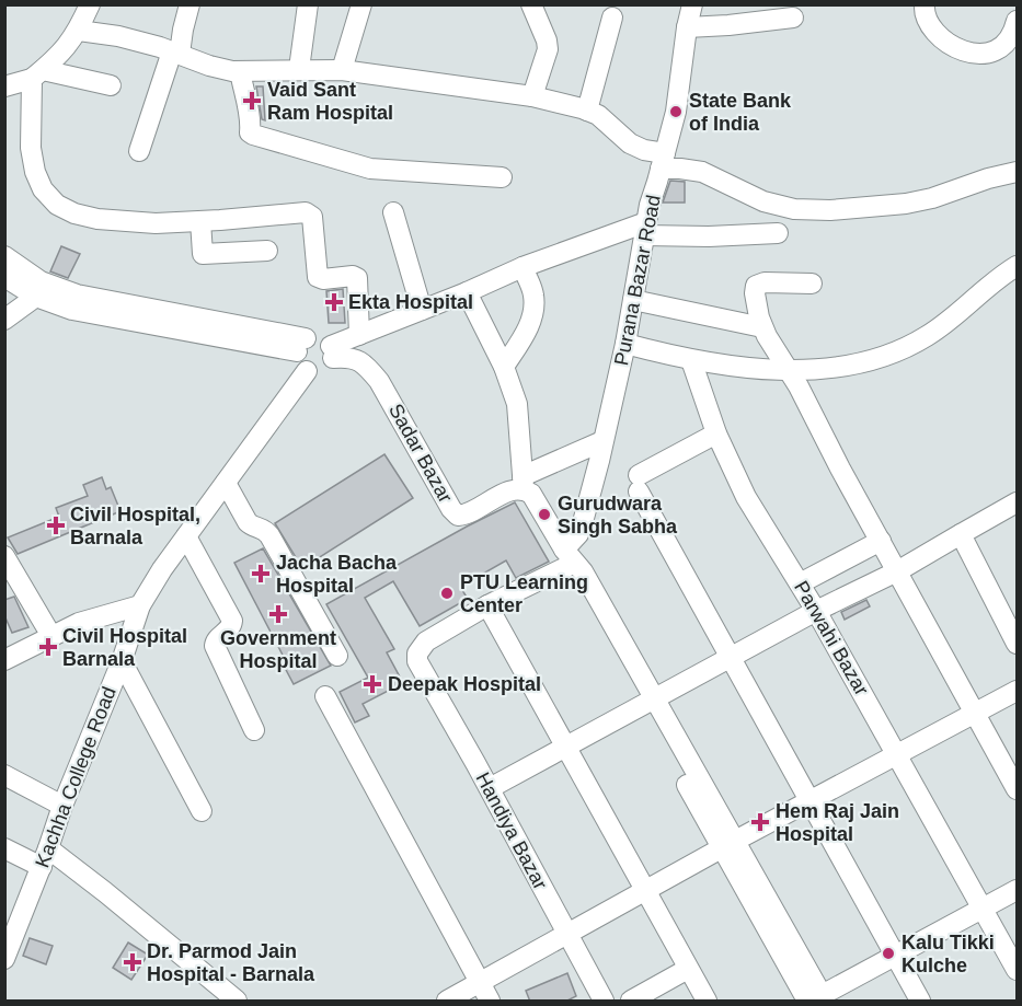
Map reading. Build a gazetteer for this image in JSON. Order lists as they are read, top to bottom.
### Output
{
  "streets": {
    "street": [
      "Purana Bazar Road",
      "Sadar Bazar",
      "Parwahi Bazar",
      "Kachha College Road",
      "Handiya Bazar"
    ]
  },
  "crossings": [
    ["Sadar Bazar", "Kachha College Road"]
  ],
  "places": {
    "health": [
      "Vaid Sant Ram Hospital",
      "Ekta Hospital",
      "Civil Hospital, Barnala",
      "Jacha Bacha Hospital",
      "Government Hospital",
      "Civil Hospital Barnala",
      "Deepak Hospital",
      "Hem Raj Jain Hospital",
      "Dr. Parmod Jain Hospital - Barnala"
    ],
    "other": [
      "State Bank of India",
      "Gurudwara Singh Sabha",
      "PTU Learning Center",
      "Kalu Tikki Kulche"
    ]
  }
}
